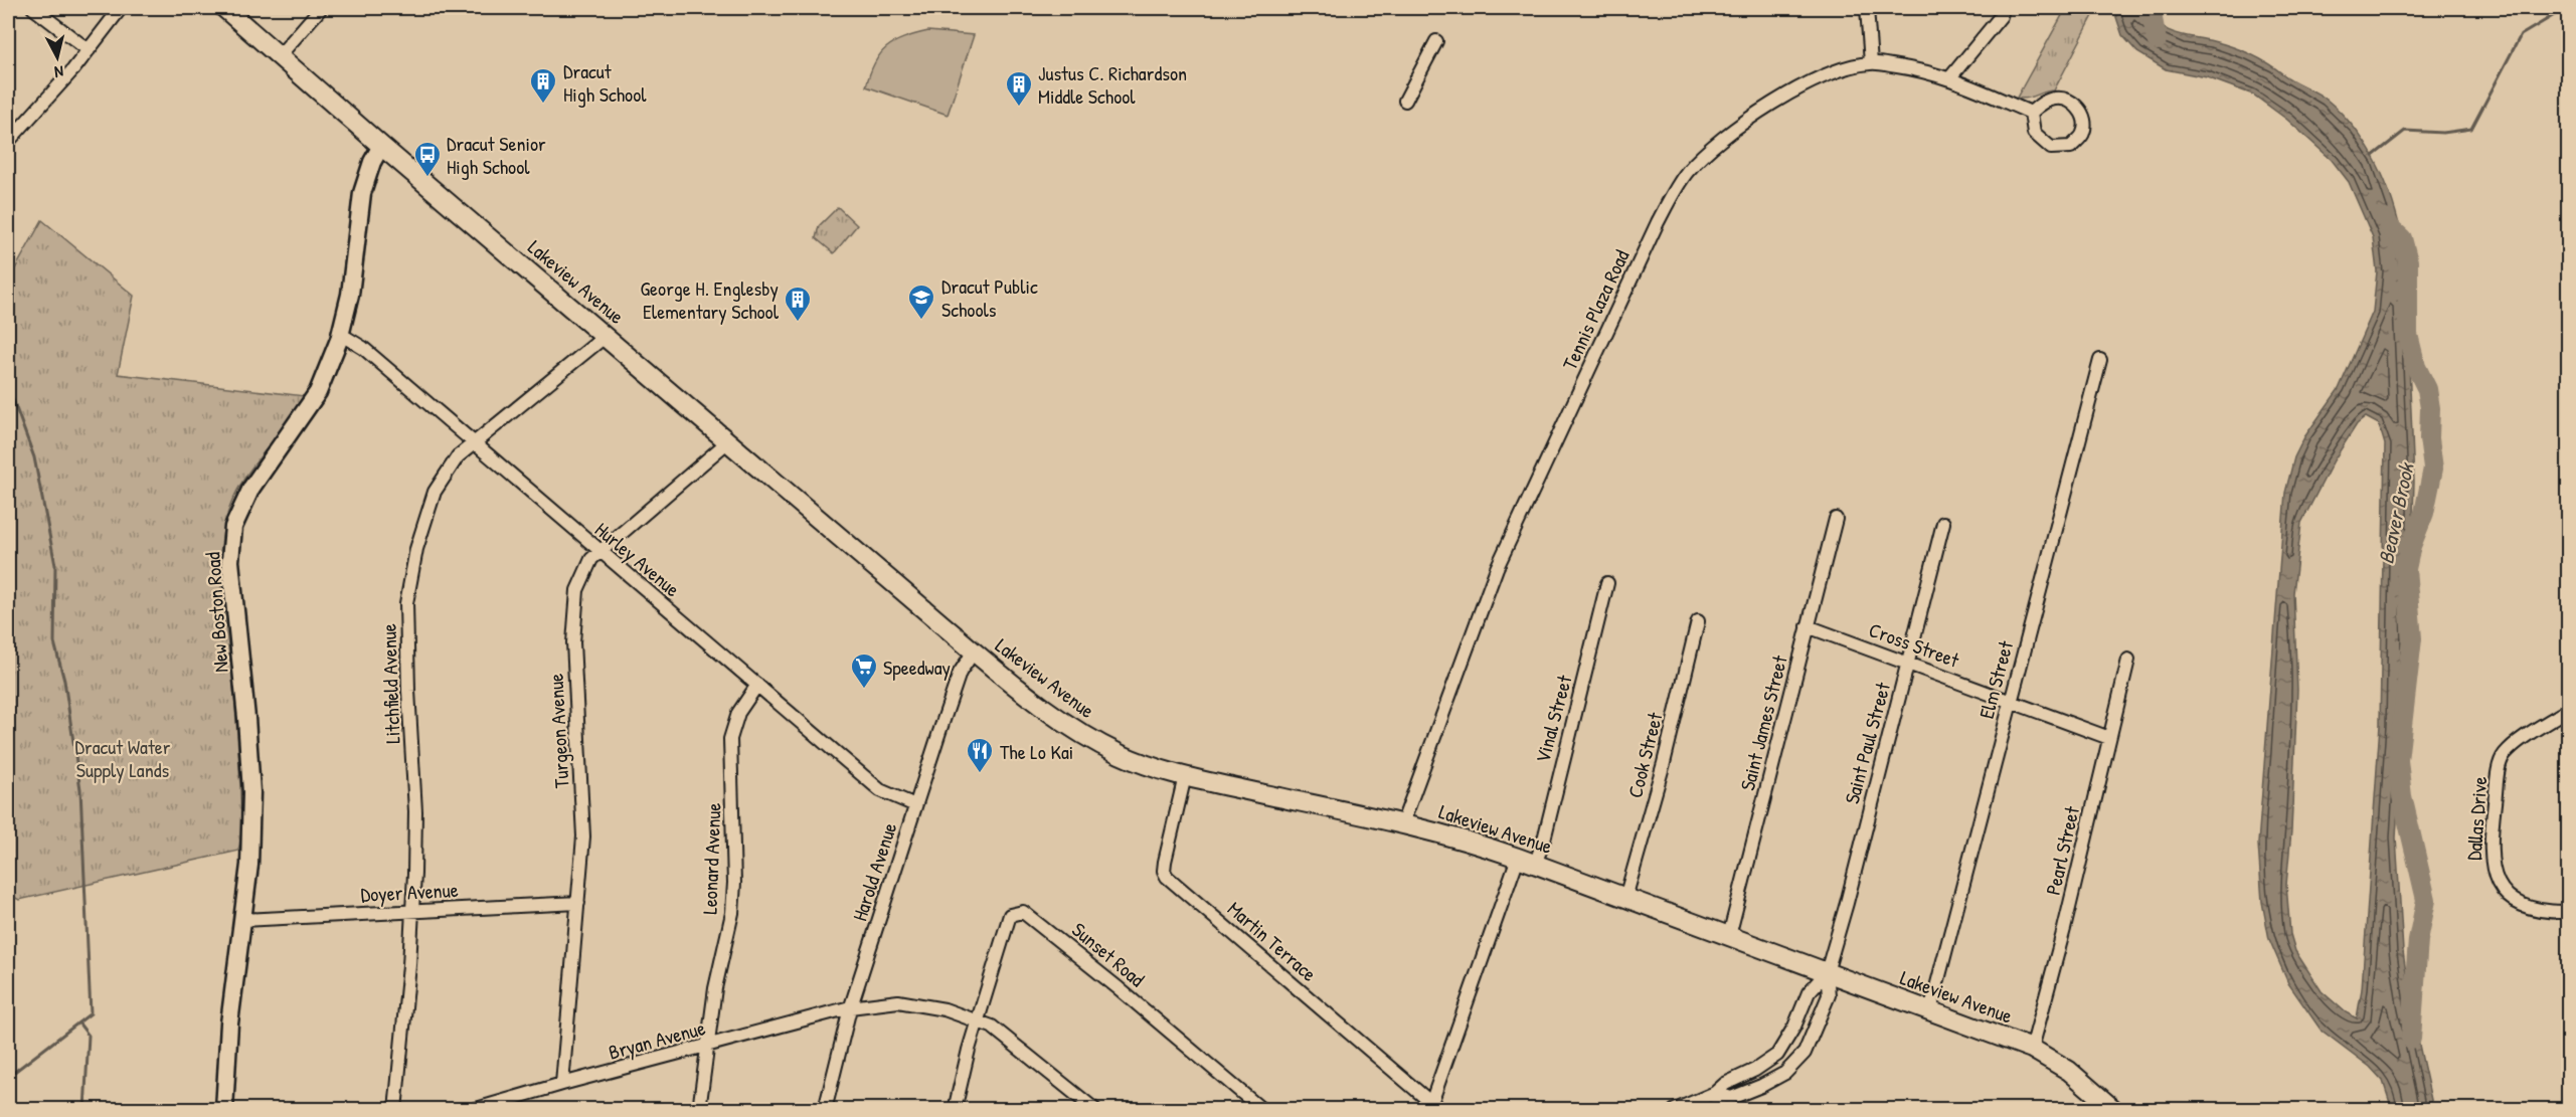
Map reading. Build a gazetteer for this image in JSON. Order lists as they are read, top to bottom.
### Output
{
  "streets": {
    "main road": ["Lakeview Avenue"],
    "street": [
      "Tennis Plaza Road",
      "Hurley Avenue",
      "New Boston Road",
      "Cross Street",
      "Elm Street",
      "Litchfield Avenue",
      "Vinal Street",
      "Saint James Street",
      "Turgeon Avenue",
      "Saint Paul Street",
      "Cook Street",
      "Dallas Drive",
      "Pearl Street",
      "Leonard Avenue",
      "Harold Avenue",
      "Doyer Avenue",
      "Martin Terrace",
      "Sunset Road",
      "Bryan Avenue"
    ]
  },
  "crossings": [
    ["Lakeview Avenue", "Tennis Plaza Road"],
    ["Lakeview Avenue", "New Boston Road"],
    ["Lakeview Avenue", "Elm Street"],
    ["Lakeview Avenue", "Litchfield Avenue"],
    ["Lakeview Avenue", "Vinal Street"],
    ["Lakeview Avenue", "Saint James Street"],
    ["Lakeview Avenue", "Turgeon Avenue"],
    ["Lakeview Avenue", "Saint Paul Street"],
    ["Lakeview Avenue", "Cook Street"],
    ["Lakeview Avenue", "Pearl Street"],
    ["Lakeview Avenue", "Harold Avenue"],
    ["Lakeview Avenue", "Martin Terrace"],
    ["Hurley Avenue", "New Boston Road"],
    ["Hurley Avenue", "Litchfield Avenue"],
    ["Hurley Avenue", "Turgeon Avenue"],
    ["Hurley Avenue", "Leonard Avenue"],
    ["Hurley Avenue", "Harold Avenue"],
    ["New Boston Road", "Doyer Avenue"],
    ["Cross Street", "Elm Street"],
    ["Cross Street", "Saint James Street"],
    ["Cross Street", "Saint Paul Street"],
    ["Cross Street", "Pearl Street"],
    ["Litchfield Avenue", "Doyer Avenue"],
    ["Vinal Street", "Martin Terrace"],
    ["Turgeon Avenue", "Doyer Avenue"],
    ["Turgeon Avenue", "Bryan Avenue"],
    ["Leonard Avenue", "Bryan Avenue"],
    ["Harold Avenue", "Bryan Avenue"],
    ["Sunset Road", "Bryan Avenue"]
  ],
  "water": ["Beaver Brook"],
  "parks": ["Dracut Water Supply Lands"],
  "places": {
    "building": ["Dracut High School", "Justus C. Richardson Middle School", "George H. Englesby Elementary School"],
    "bus stop": ["Dracut Senior High School"],
    "school or university": ["Dracut Public Schools"],
    "supermarket": ["Speedway"],
    "restaurant": ["The Lo Kai"]
  },
  "north": "bottom"
}
